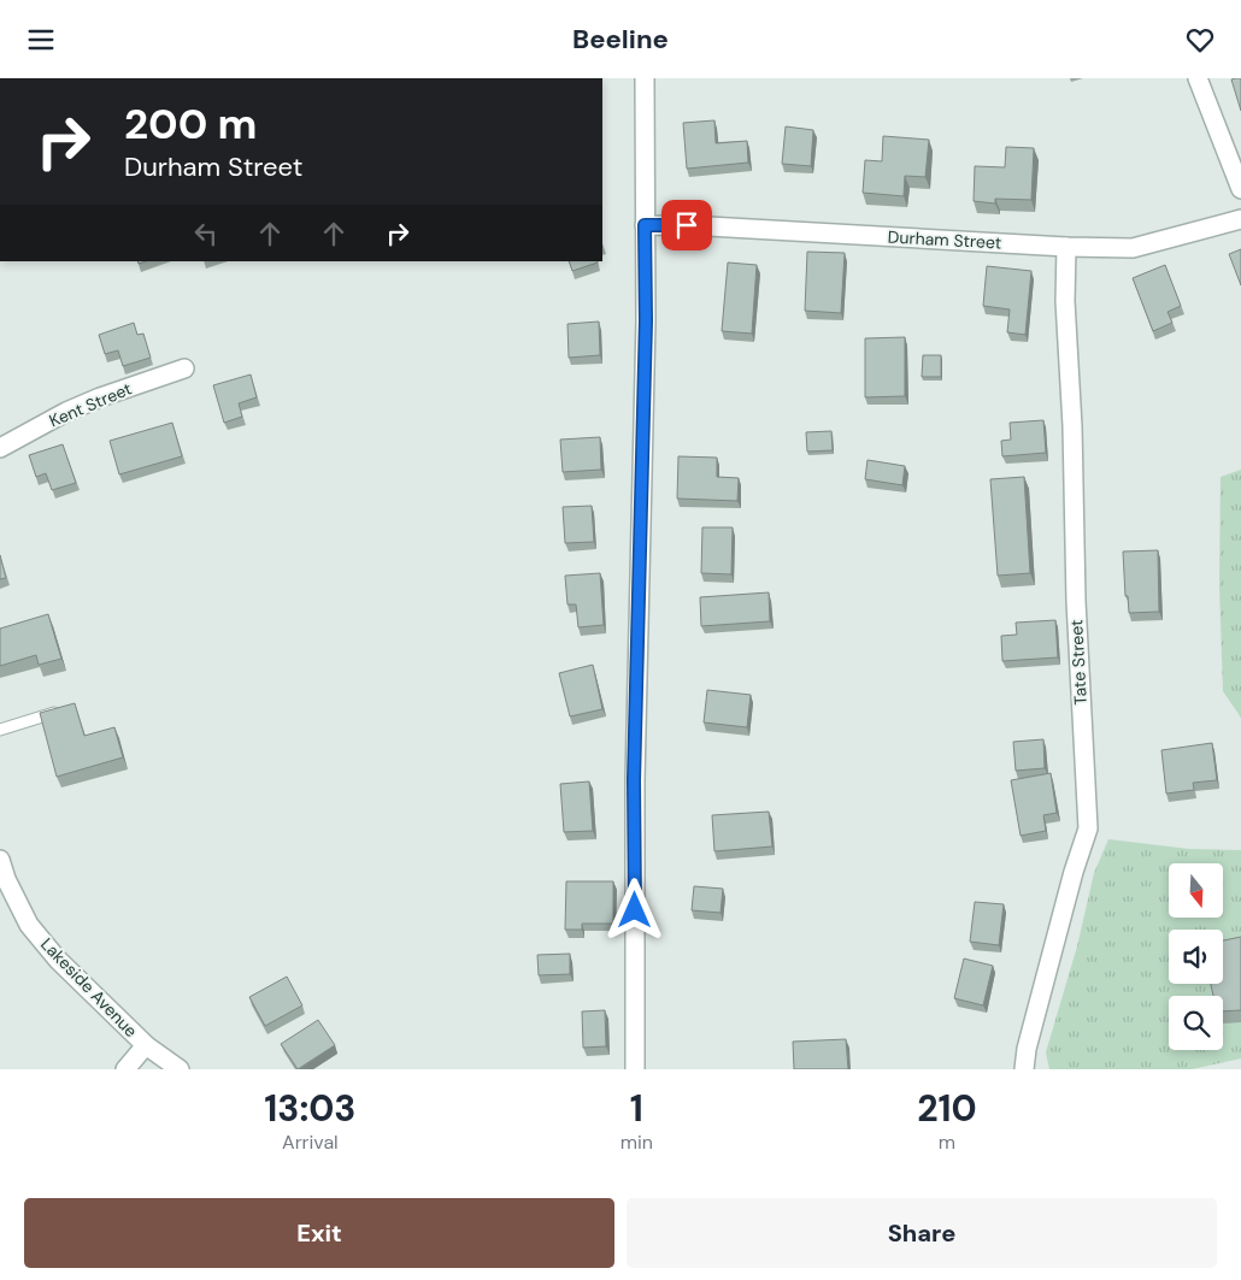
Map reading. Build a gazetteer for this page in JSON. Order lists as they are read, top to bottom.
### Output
{
  "streets": {
    "street": [
      "Durham Street",
      "Kent Street",
      "Tate Street",
      "Lakeside Avenue"
    ]
  },
  "crossings": [
    ["Durham Street", "Tate Street"]
  ],
  "north": "bottom",
  "page": {
    "header": "Beeline",
    "turn": ["200 m", "Durham Street"],
    "eta": [
      "13:03",
      "Arrival",
      "1",
      "min",
      "210",
      "m"
    ],
    "buttons": ["Exit", "Share"]
  }
}
